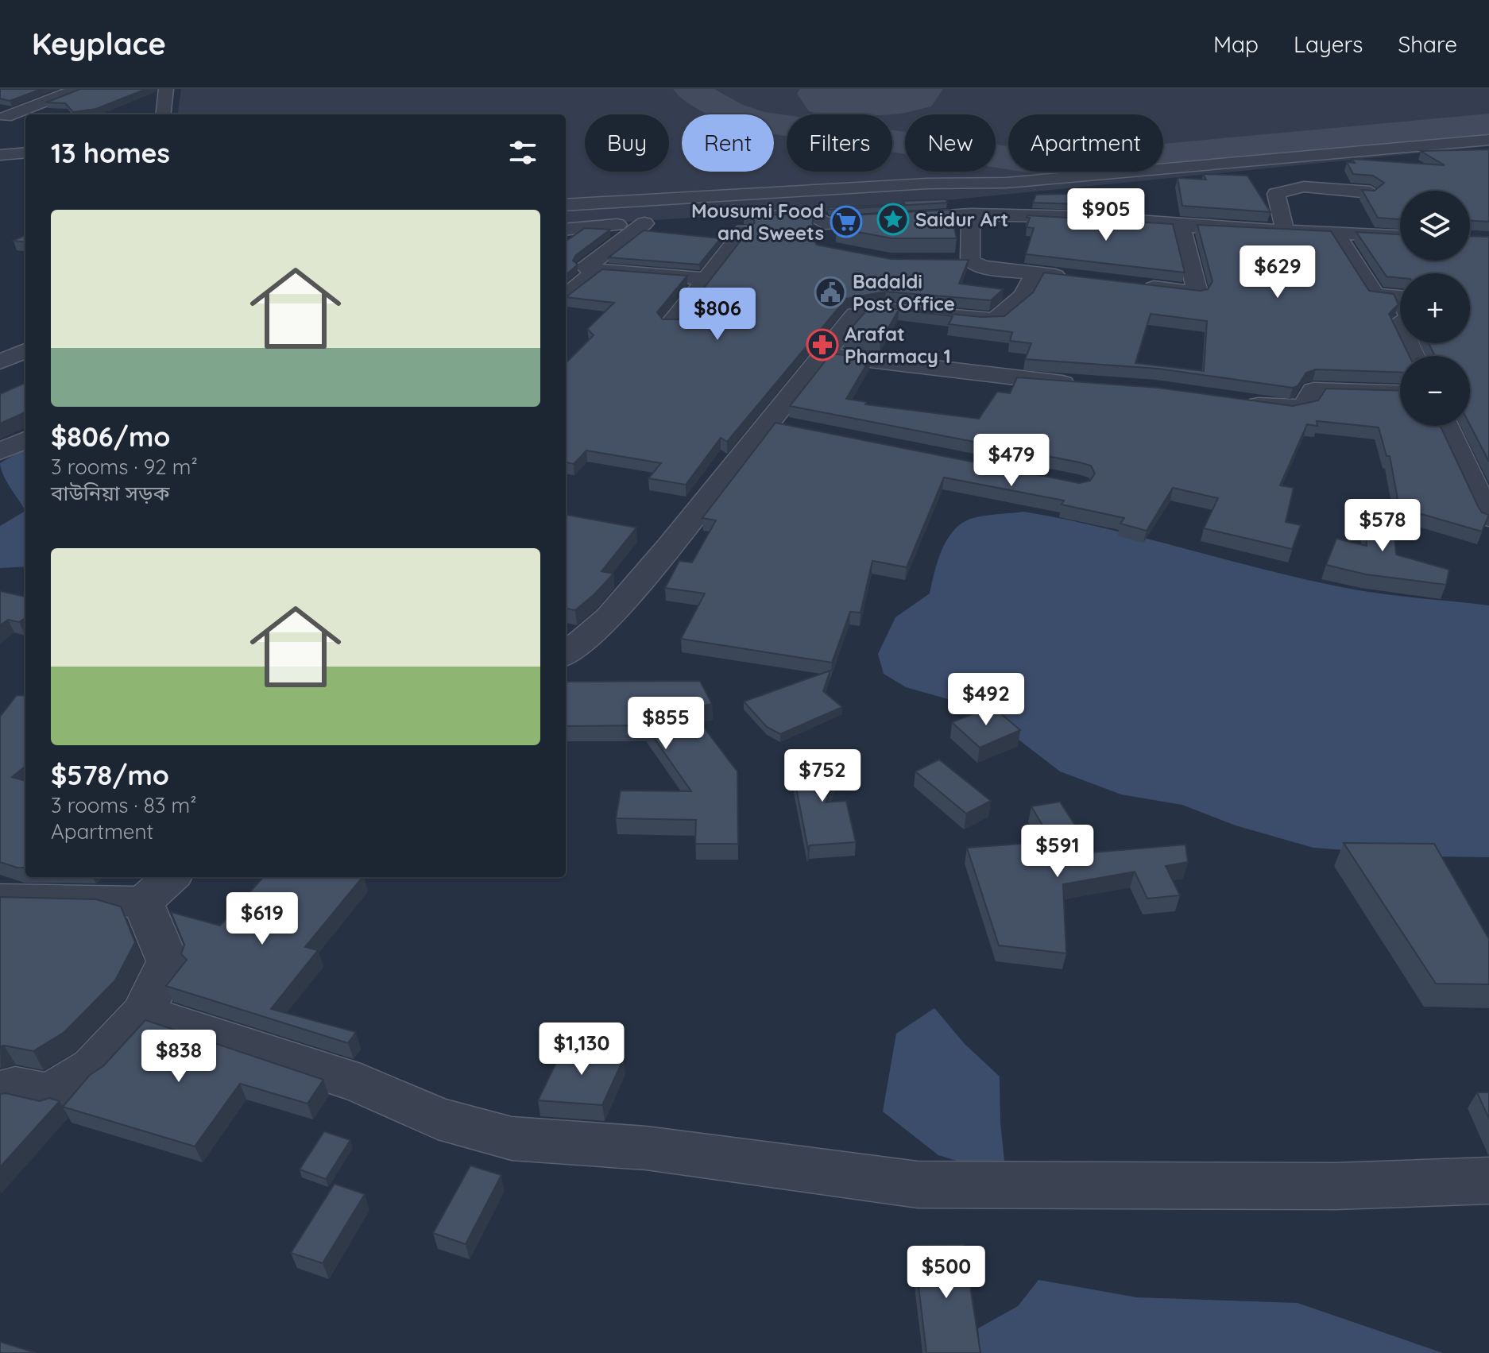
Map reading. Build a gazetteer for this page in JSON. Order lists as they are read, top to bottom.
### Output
{
  "places": {
    "place": ["Saidur Art"],
    "supermarket": ["Mousumi Food and Sweets"],
    "public building": ["Badaldi Post Office"],
    "pharmacy": ["Arafat Pharmacy 1"]
  },
  "page": {
    "header": "Keyplace",
    "nav": ["Map", "Layers", "Share"],
    "chip": [
      "Buy",
      "Rent",
      "Filters",
      "New",
      "Apartment"
    ],
    "heading": "13 homes",
    "price": [
      "$905",
      "$629",
      "$806",
      "$479",
      "$578",
      "$492",
      "$855",
      "$752",
      "$591",
      "$619",
      "$1,130",
      "$838",
      "$500"
    ],
    "map_buttons": ["+", "−"],
    "list": [
      {
        "name": "$806/mo",
        "note": "3 rooms · 92 m² · বাউনিয়া সড়ক"
      },
      {
        "name": "$578/mo",
        "note": "3 rooms · 83 m² · Apartment"
      }
    ]
  }
}
